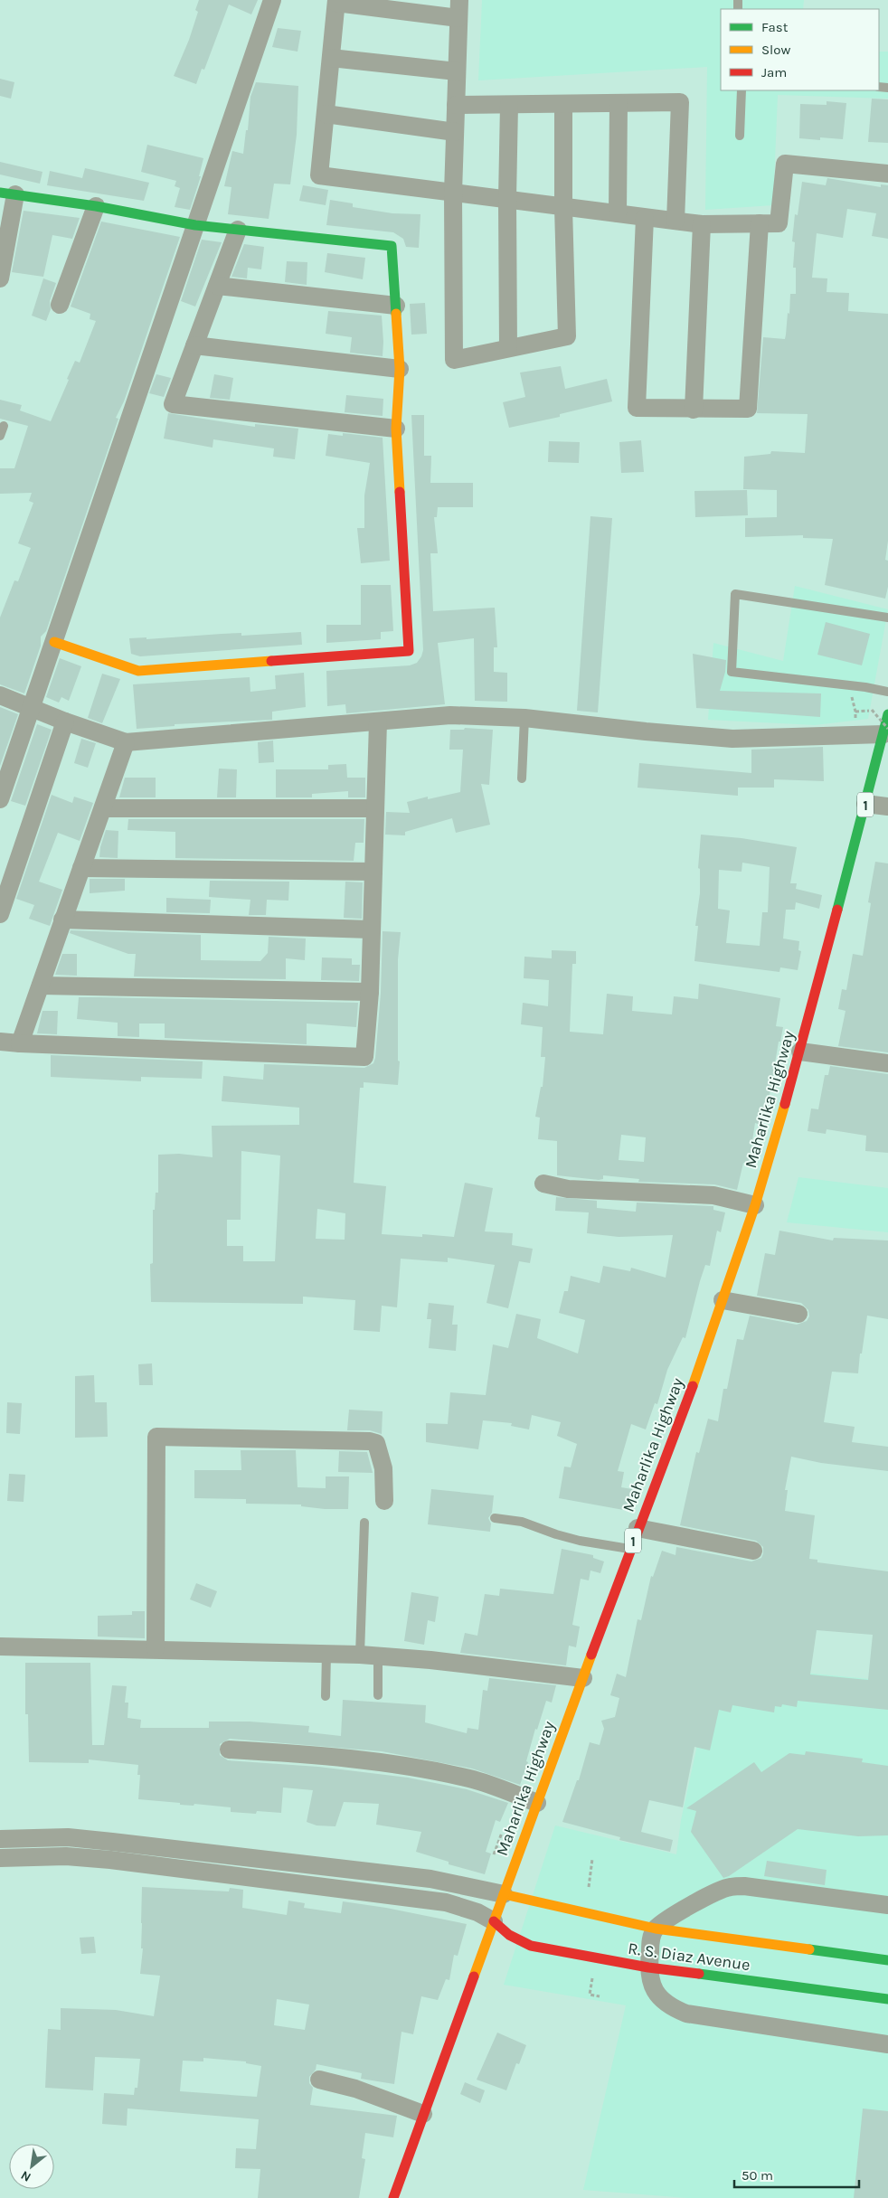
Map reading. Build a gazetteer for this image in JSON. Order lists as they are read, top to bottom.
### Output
{
  "streets": {
    "main road": ["1", "Maharlika Highway", "R. S. Diaz Avenue"]
  },
  "crossings": [
    ["Maharlika Highway", "R. S. Diaz Avenue"]
  ],
  "legend": ["Fast", "Slow", "Jam"],
  "scale_bar": "50 m",
  "north": "bottom left"
}
